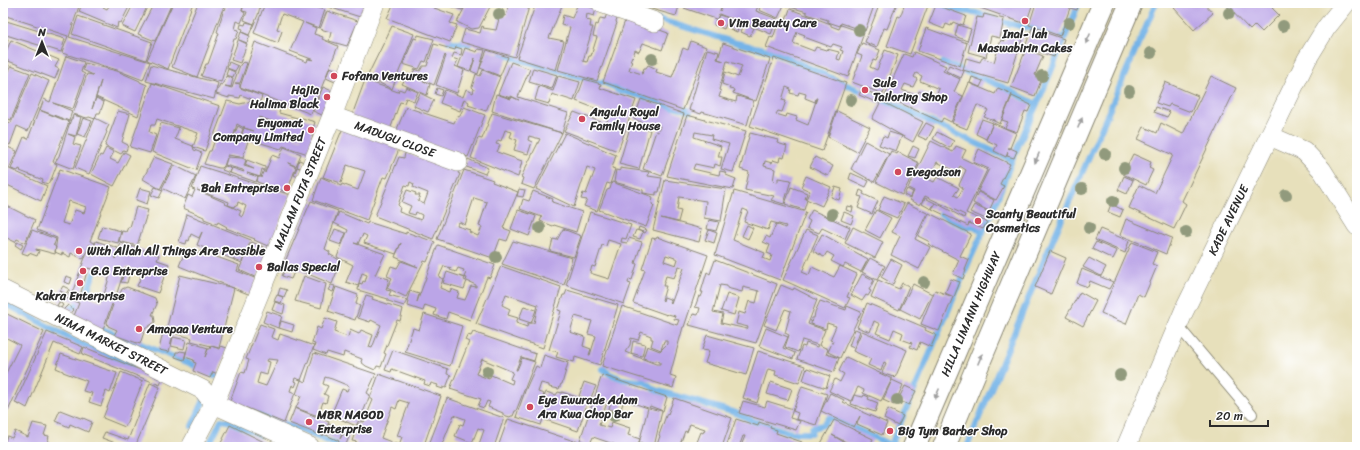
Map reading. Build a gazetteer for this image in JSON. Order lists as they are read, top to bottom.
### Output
{
  "streets": {
    "main road": ["HILLA LIMANN HIGHWAY"],
    "street": [
      "MADUGU CLOSE",
      "MALLAM FUTA STREET",
      "KADE AVENUE",
      "NIMA MARKET STREET"
    ]
  },
  "crossings": [
    ["MADUGU CLOSE", "MALLAM FUTA STREET"],
    ["MALLAM FUTA STREET", "NIMA MARKET STREET"]
  ],
  "places": [
    "Inal- lah Maswabirin Cakes",
    "Vim Beauty Care",
    "Fofana Ventures",
    "Sule Tailoring Shop",
    "Hajia Halima Black",
    "Angulu Royal Family House",
    "Enyomat Company Limited",
    "Evegodson",
    "Bah Entreprise",
    "Scanty Beautiful Cosmetics",
    "With Allah All Things Are Possible",
    "Ballas Special",
    "G.G Entreprise",
    "Kakra Enterprise",
    "Amapaa Venture",
    "Eye Ewurade Adom Ara Kwa Chop Bar",
    "MBR NAGOD Enterprise",
    "Big Tym Barber Shop"
  ],
  "scale_bar": "20 m",
  "north": "top"
}
